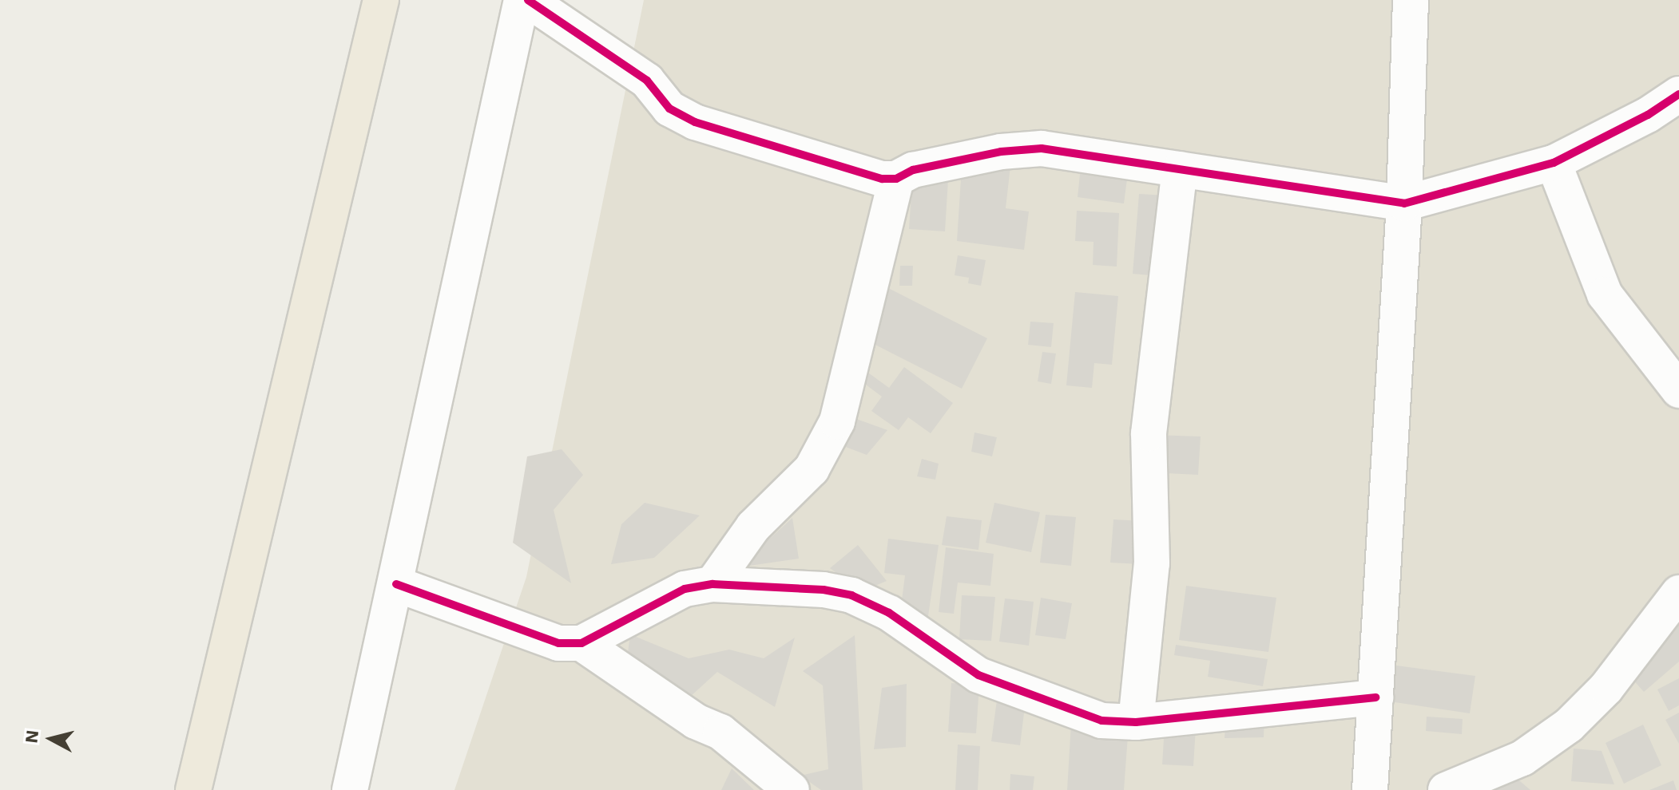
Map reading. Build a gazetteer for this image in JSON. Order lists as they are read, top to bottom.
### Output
{
  "north": "left"
}
